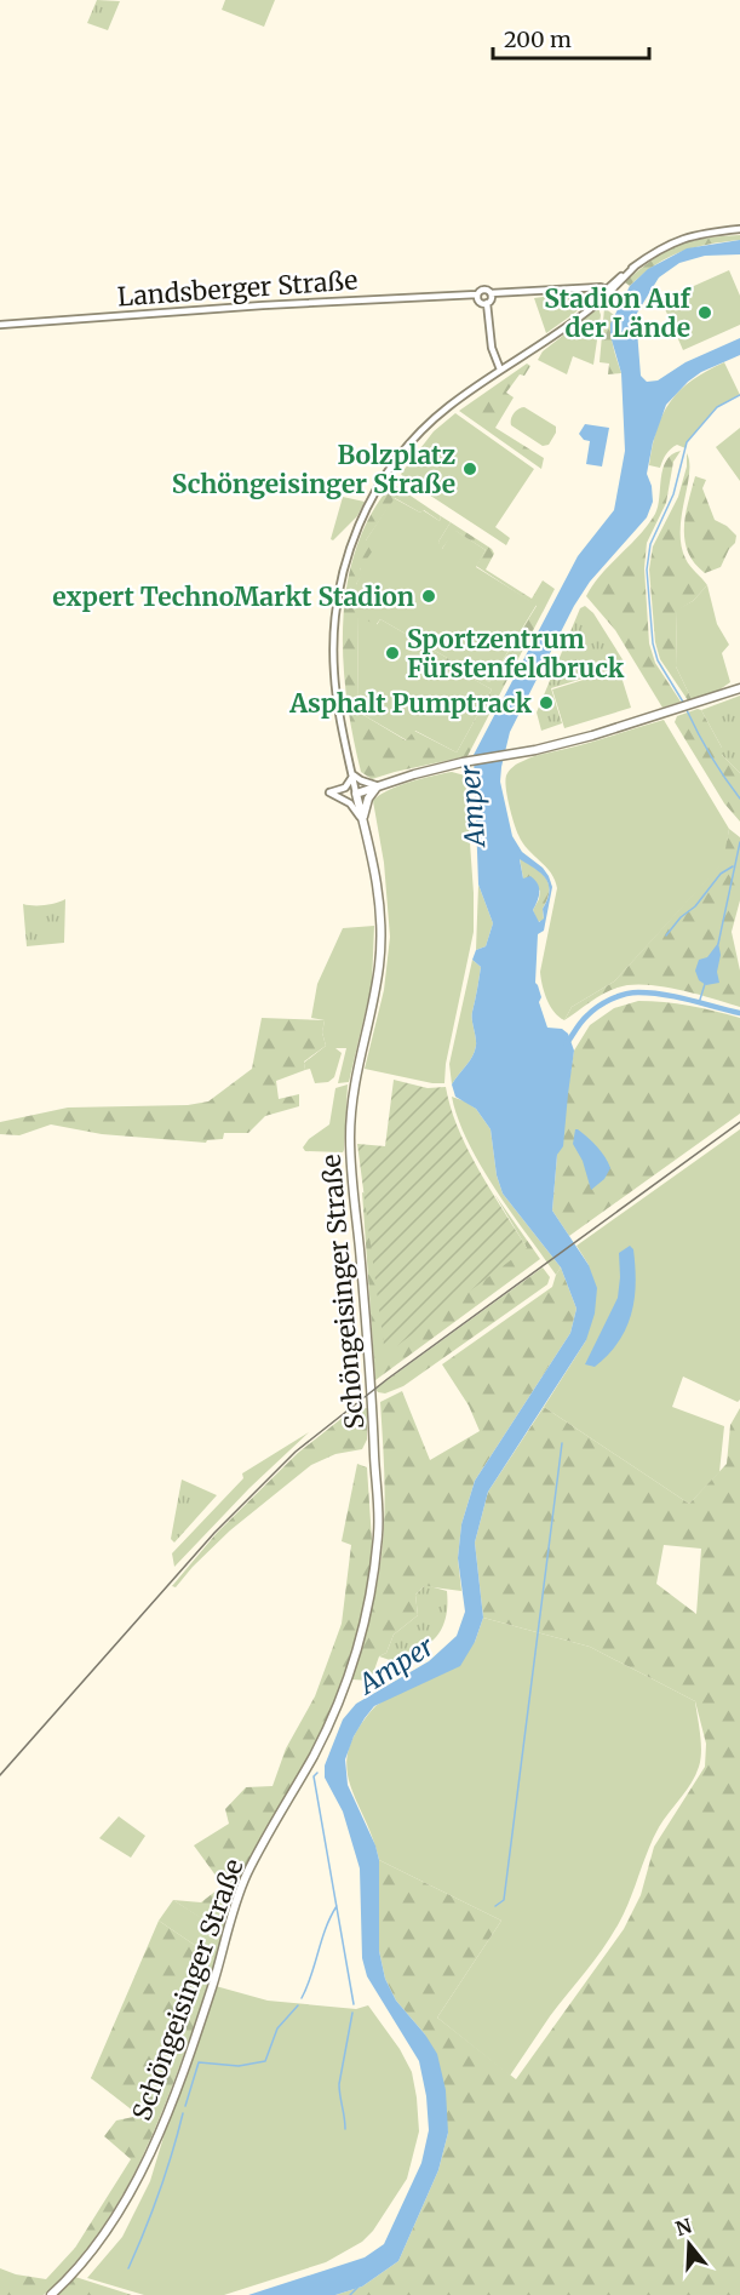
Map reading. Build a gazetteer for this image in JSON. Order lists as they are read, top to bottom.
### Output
{
  "streets": {
    "main road": ["Schöngeisinger Straße"],
    "street": ["Landsberger Straße"]
  },
  "water": ["Amper"],
  "places": [
    "Stadion Auf der Lände",
    "Bolzplatz Schöngeisinger Straße",
    "expert TechnoMarkt Stadion",
    "Sportzentrum Fürstenfeldbruck",
    "Asphalt Pumptrack"
  ],
  "scale_bar": "200 m",
  "north": "top"
}
